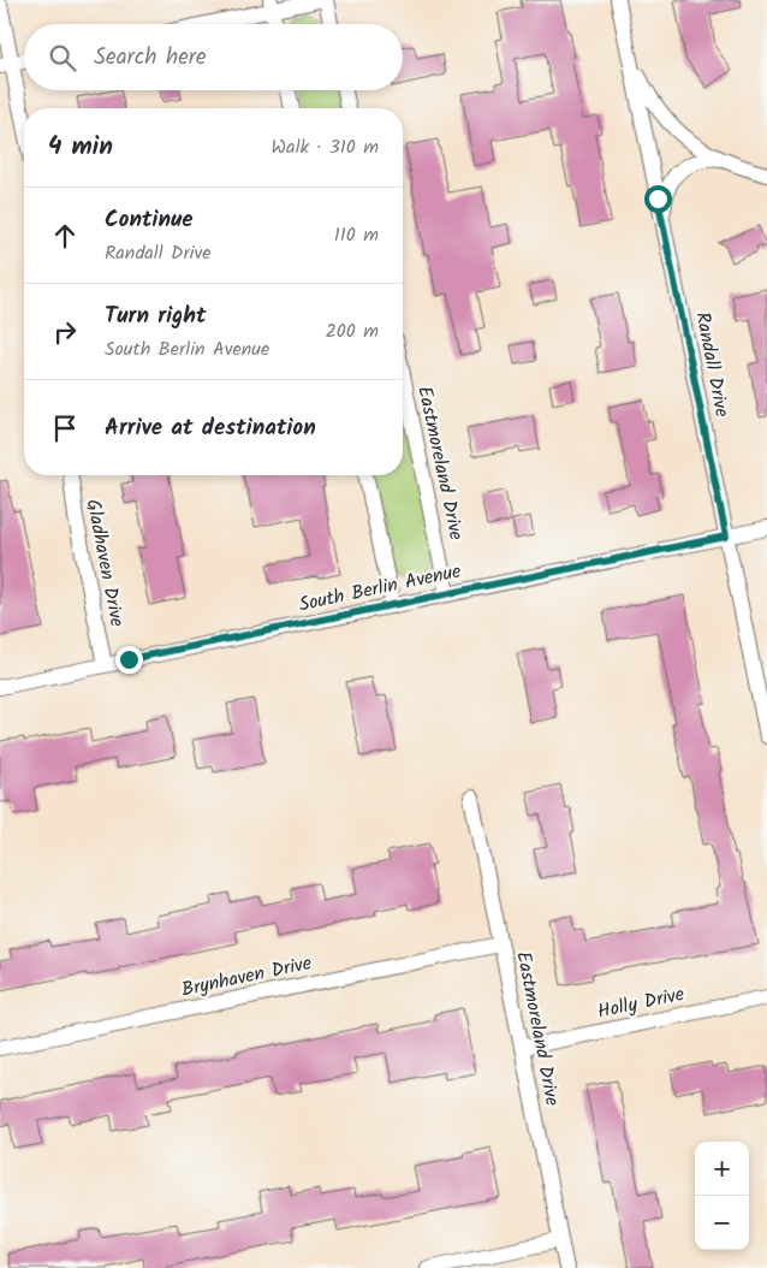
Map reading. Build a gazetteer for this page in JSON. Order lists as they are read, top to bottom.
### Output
{
  "streets": {
    "street": [
      "Randall Drive",
      "Eastmoreland Drive",
      "Gladhaven Drive",
      "South Berlin Avenue",
      "Brynhaven Drive",
      "Holly Drive"
    ]
  },
  "crossings": [
    ["Randall Drive", "South Berlin Avenue"],
    ["Eastmoreland Drive", "South Berlin Avenue"],
    ["Eastmoreland Drive", "Brynhaven Drive"],
    ["Eastmoreland Drive", "Holly Drive"],
    ["Gladhaven Drive", "South Berlin Avenue"]
  ],
  "page": {
    "search": "Search here",
    "heading": ["4 min", "Walk · 310 m"],
    "list": [
      ["Continue", "Randall Drive", "110 m"],
      ["Turn right", "South Berlin Avenue", "200 m"],
      "Arrive at destination"
    ],
    "map_buttons": ["+", "−"]
  }
}
